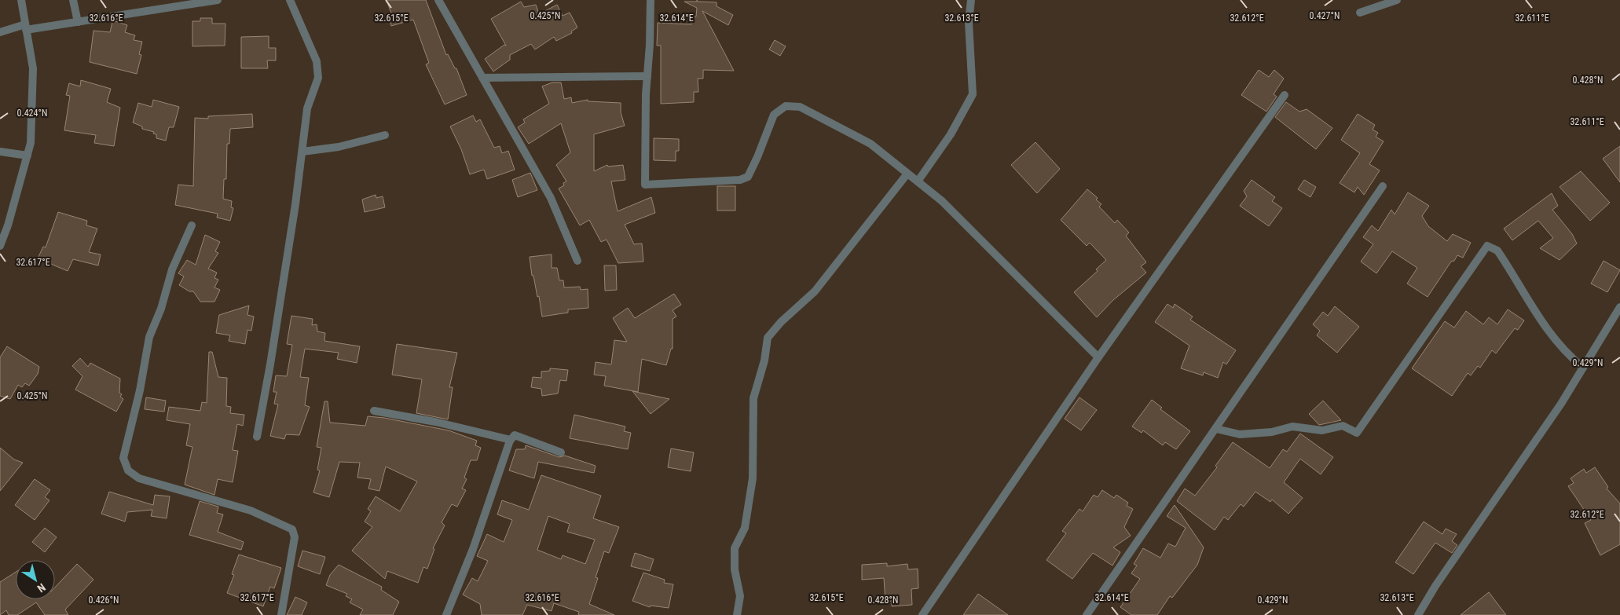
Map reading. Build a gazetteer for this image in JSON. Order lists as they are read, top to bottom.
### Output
{
  "north": "bottom right",
  "coordinates": [
    "0.425°N",
    "0.427°N",
    "32.616°E",
    "32.615°E",
    "32.614°E",
    "32.613°E",
    "32.612°E",
    "32.611°E",
    "0.428°N",
    "0.424°N",
    "32.617°E",
    "0.429°N",
    "0.426°N"
  ]
}
